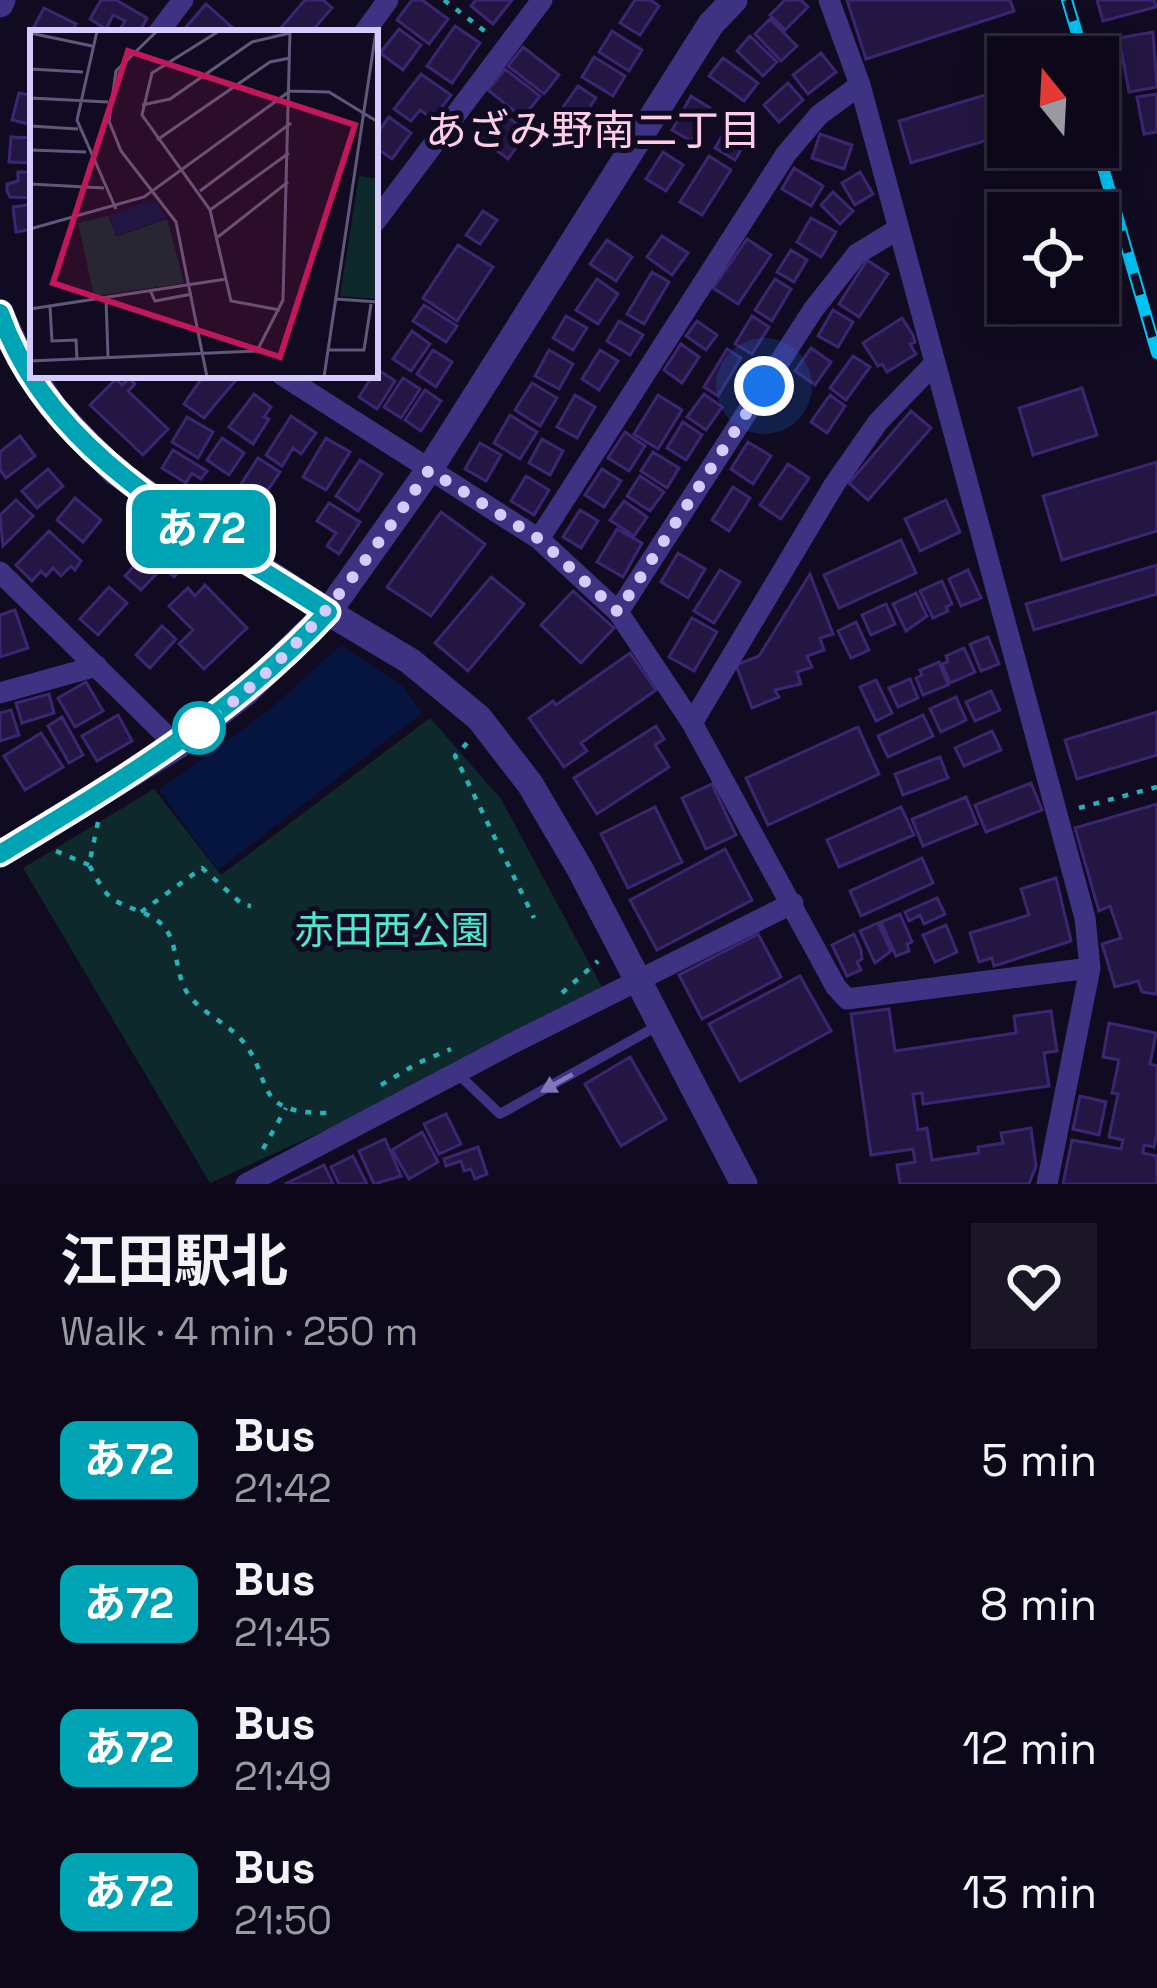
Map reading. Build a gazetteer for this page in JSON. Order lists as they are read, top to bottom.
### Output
{
  "districts": ["あざみ野南二丁目"],
  "parks": ["赤田西公園"],
  "lines": ["bus line あ72"],
  "north": "top",
  "page": {
    "on_map": "あ72",
    "heading": ["江田駅北", "Walk · 4 min · 250 m"],
    "list": [
      {
        "mark": "あ72",
        "name": "Bus",
        "note": "21:42",
        "value": "5 min"
      },
      {
        "mark": "あ72",
        "name": "Bus",
        "note": "21:45",
        "value": "8 min"
      },
      {
        "mark": "あ72",
        "name": "Bus",
        "note": "21:49",
        "value": "12 min"
      },
      {
        "mark": "あ72",
        "name": "Bus",
        "note": "21:50",
        "value": "13 min"
      }
    ]
  }
}
